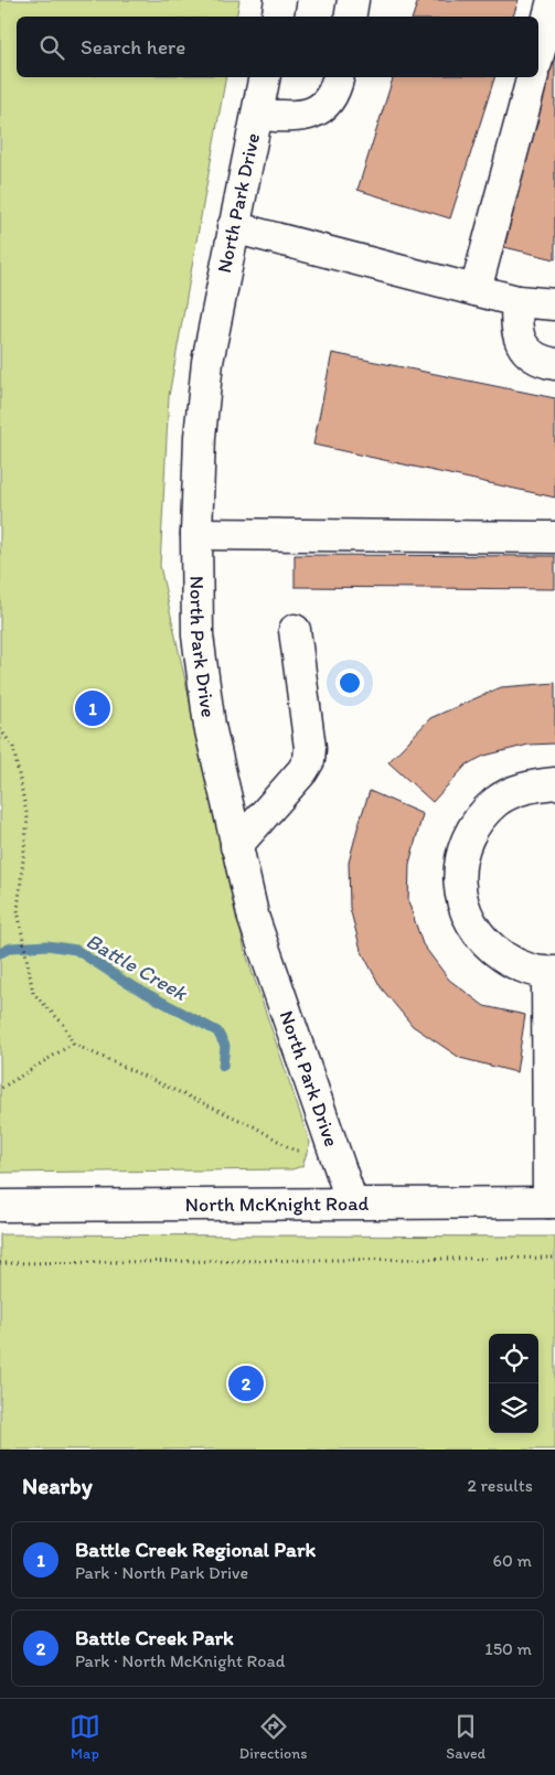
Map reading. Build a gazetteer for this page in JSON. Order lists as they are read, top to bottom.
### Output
{
  "streets": {
    "street": ["North Park Drive", "North McKnight Road"]
  },
  "crossings": [
    ["North Park Drive", "North McKnight Road"]
  ],
  "water": ["Battle Creek"],
  "page": {
    "search": "Search here",
    "pins": ["1", "2"],
    "heading": ["Nearby", "2 results"],
    "list": [
      {
        "mark": "1",
        "name": "Battle Creek Regional Park",
        "note": "Park · North Park Drive",
        "value": "60 m"
      },
      {
        "mark": "2",
        "name": "Battle Creek Park",
        "note": "Park · North McKnight Road",
        "value": "150 m"
      }
    ],
    "nav": ["Map", "Directions", "Saved"]
  }
}
